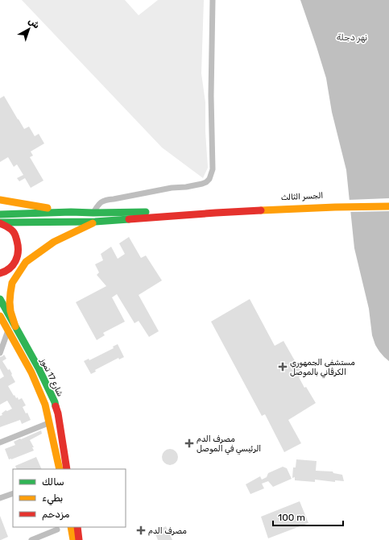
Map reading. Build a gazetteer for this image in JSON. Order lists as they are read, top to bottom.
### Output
{
  "streets": {
    "main road": ["الجسر الثالث", "شارع 17 تموز"]
  },
  "water": ["نهر دجلة"],
  "places": {
    "health": ["مستشفى الجمهوري الكرڤاني بالموصل", "مصرف الدم الرئيسي في الموصل", "مصرف الدم"]
  },
  "legend": ["سالك", "بطيء", "مزدحم"],
  "scale_bar": "100 m",
  "north": "top right"
}
